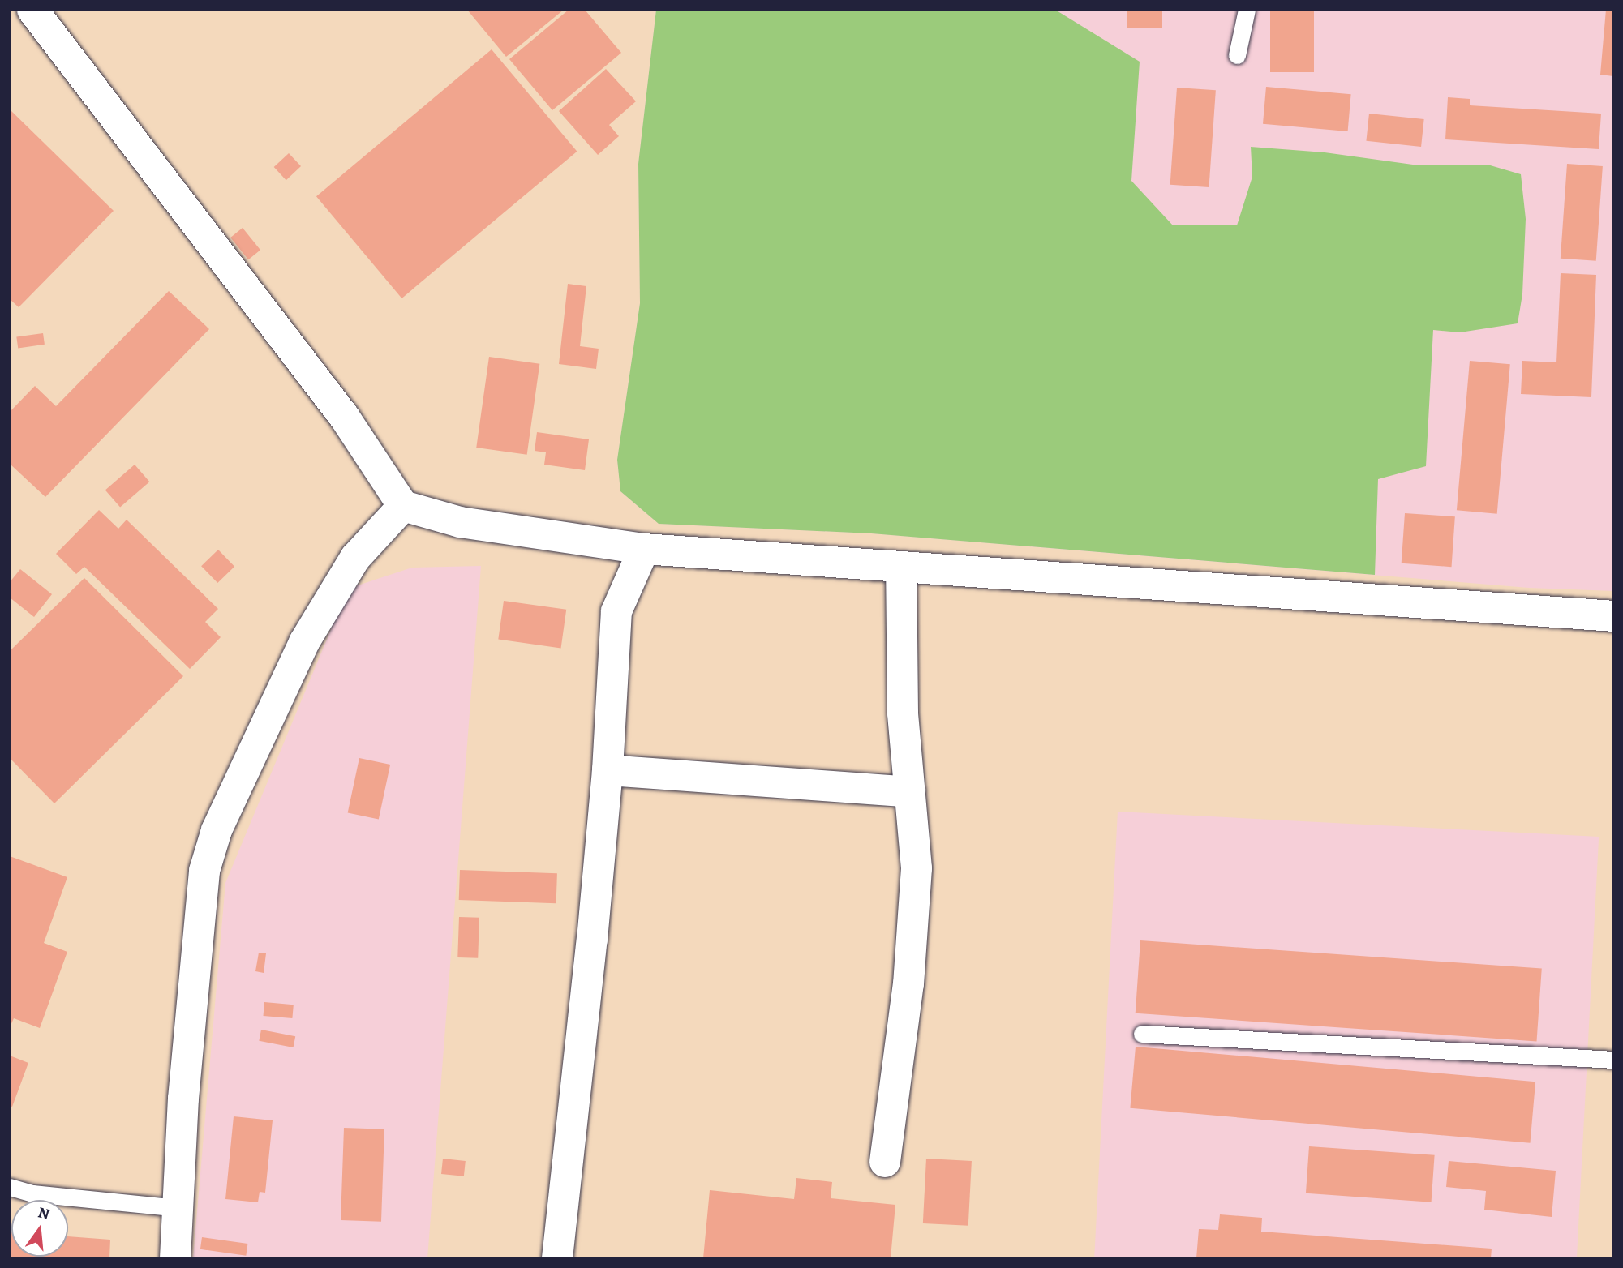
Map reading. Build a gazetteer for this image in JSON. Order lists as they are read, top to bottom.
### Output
{
  "north": "top"
}
